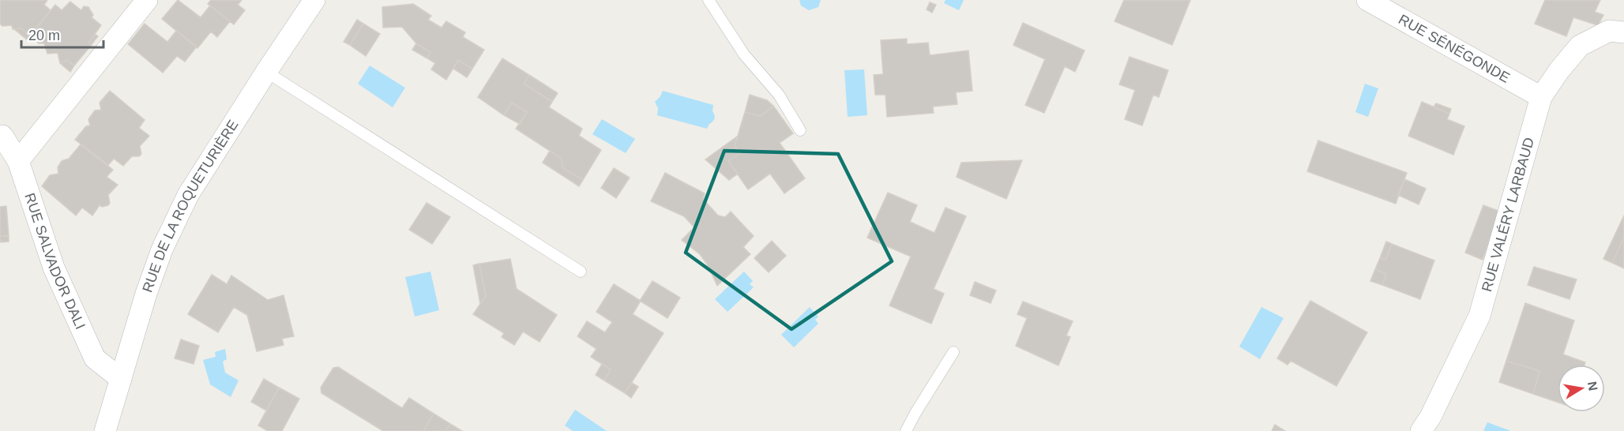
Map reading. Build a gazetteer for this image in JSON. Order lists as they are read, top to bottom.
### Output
{
  "streets": {
    "street": [
      "RUE SÉNÉGONDE",
      "RUE DE LA ROQUETURIÈRE",
      "RUE VALÉRY LARBAUD",
      "RUE SALVADOR DALI"
    ]
  },
  "crossings": [
    ["RUE SÉNÉGONDE", "RUE VALÉRY LARBAUD"],
    ["RUE DE LA ROQUETURIÈRE", "RUE SALVADOR DALI"]
  ],
  "scale_bar": "20 m",
  "north": "right"
}
